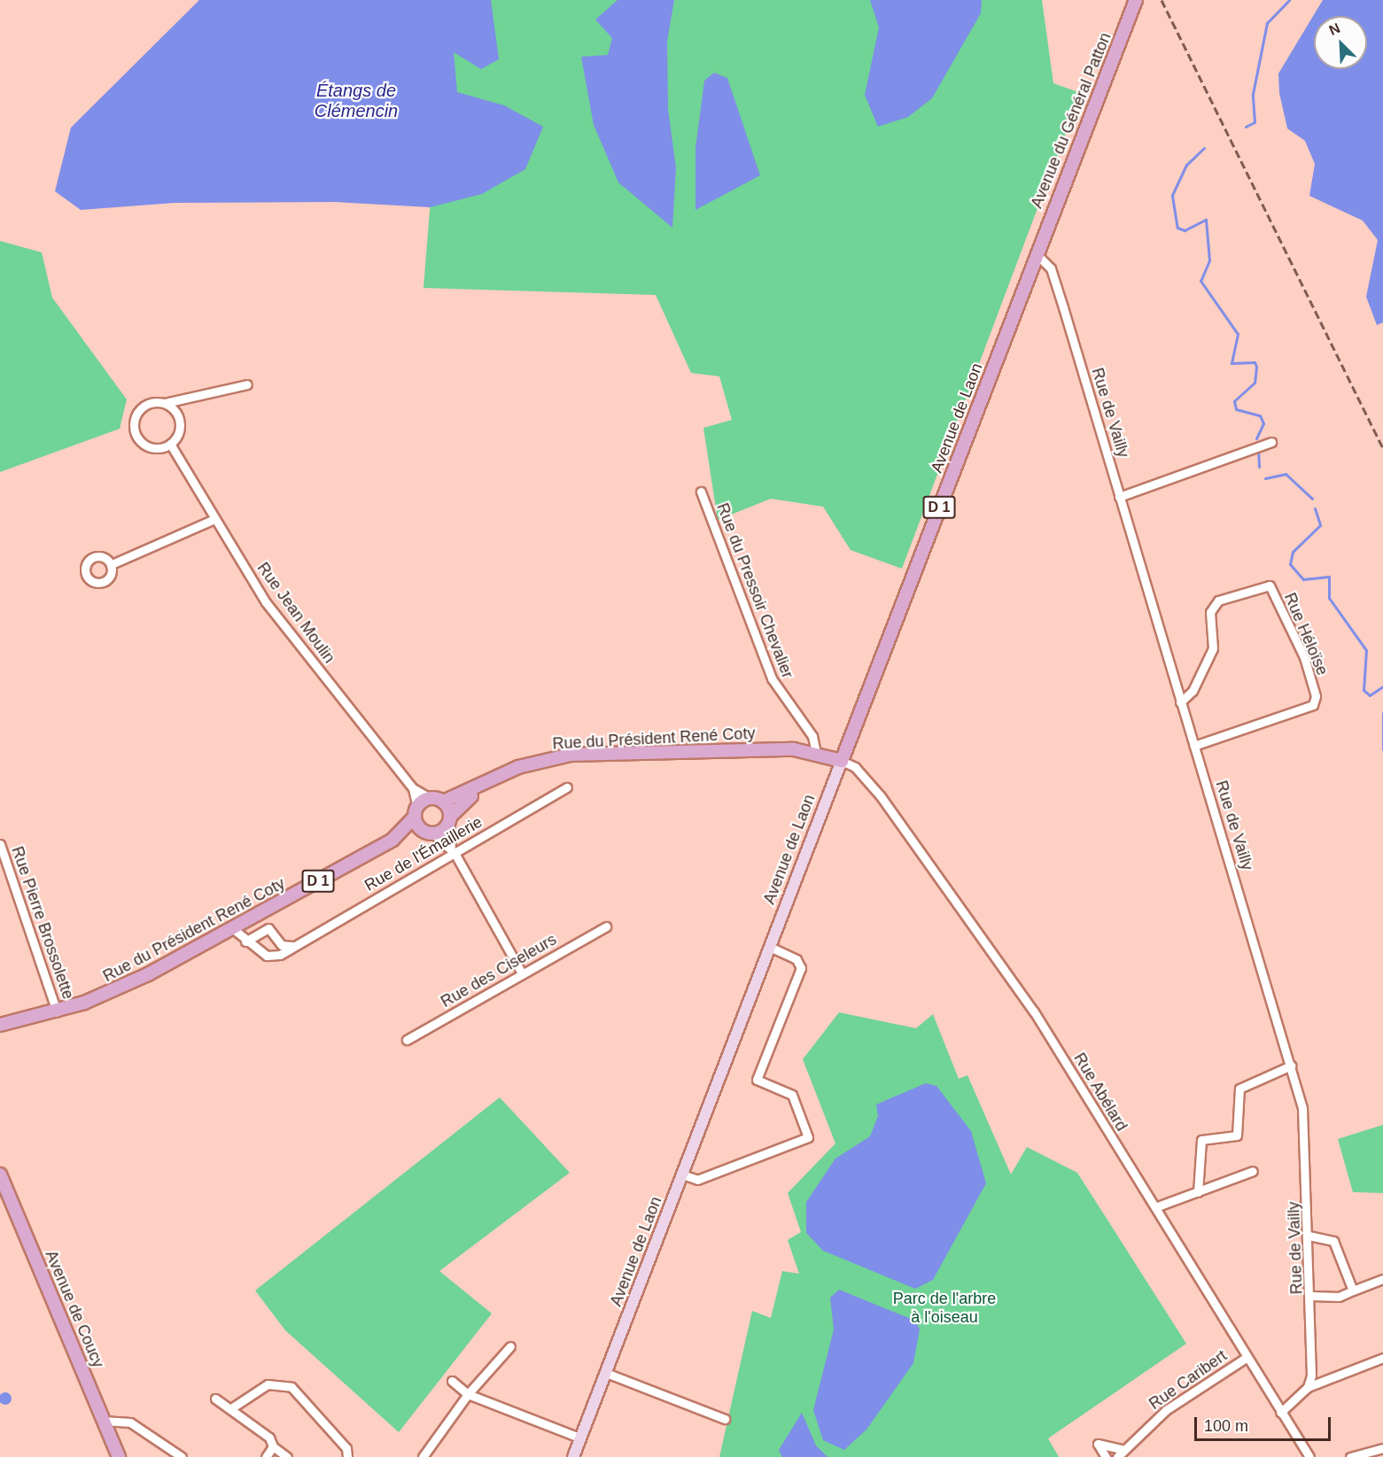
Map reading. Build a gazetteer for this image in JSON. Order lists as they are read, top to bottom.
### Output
{
  "streets": {
    "main road": [
      "Avenue du Général Patton",
      "Avenue de Laon",
      "D 1",
      "Rue du Président René Coty",
      "Avenue de Coucy"
    ],
    "street": [
      "Rue de Vailly",
      "Rue du Pressoir Chevalier",
      "Rue Jean Moulin",
      "Rue Héloïse",
      "Rue de l'Émaillerie",
      "Rue Pierre Brossolette",
      "Rue des Ciseleurs",
      "Rue Abélard",
      "Rue Caribert"
    ]
  },
  "crossings": [
    ["Avenue du Général Patton", "Rue de Vailly"],
    ["Avenue du Général Patton", "Avenue de Laon"],
    ["Rue de Vailly", "Avenue de Laon"],
    ["Rue de Vailly", "Rue Héloïse"],
    ["Avenue de Laon", "Rue du Président René Coty"],
    ["Avenue de Laon", "Rue Abélard"],
    ["D 1", "Rue du Président René Coty"],
    ["Rue du Pressoir Chevalier", "Rue du Président René Coty"],
    ["Rue Jean Moulin", "Rue du Président René Coty"],
    ["Rue du Président René Coty", "Rue de l'Émaillerie"],
    ["Rue du Président René Coty", "Rue Pierre Brossolette"],
    ["Rue du Président René Coty", "Rue Abélard"],
    ["Rue Abélard", "Rue Caribert"]
  ],
  "water": ["Étangs de Clémencin"],
  "parks": ["Parc de l'arbre à l'oiseau"],
  "scale_bar": "100 m",
  "north": "top left"
}
